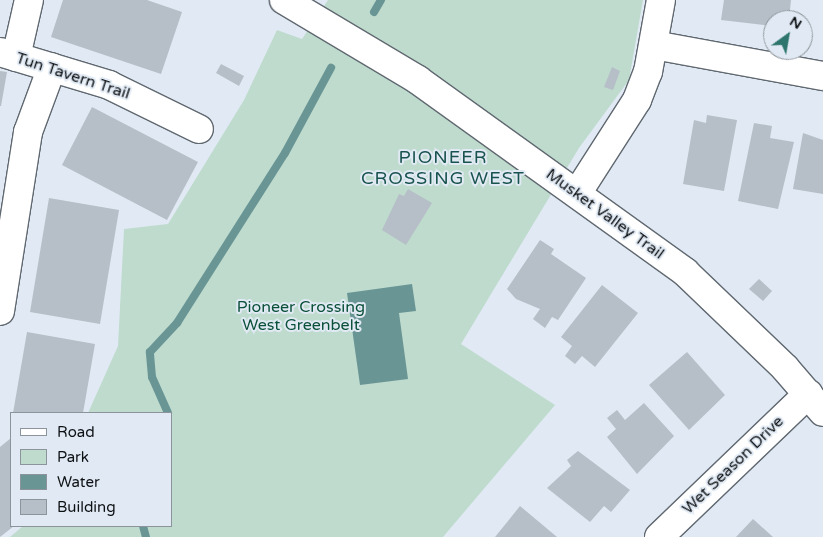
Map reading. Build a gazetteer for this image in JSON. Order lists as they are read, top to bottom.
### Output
{
  "streets": {
    "street": ["Tun Tavern Trail", "Musket Valley Trail", "Wet Season Drive"]
  },
  "crossings": [
    ["Musket Valley Trail", "Wet Season Drive"]
  ],
  "districts": ["PIONEER CROSSING WEST"],
  "parks": ["Pioneer Crossing West Greenbelt"],
  "legend": [
    "Road",
    "Park",
    "Water",
    "Building"
  ],
  "north": "top right"
}
